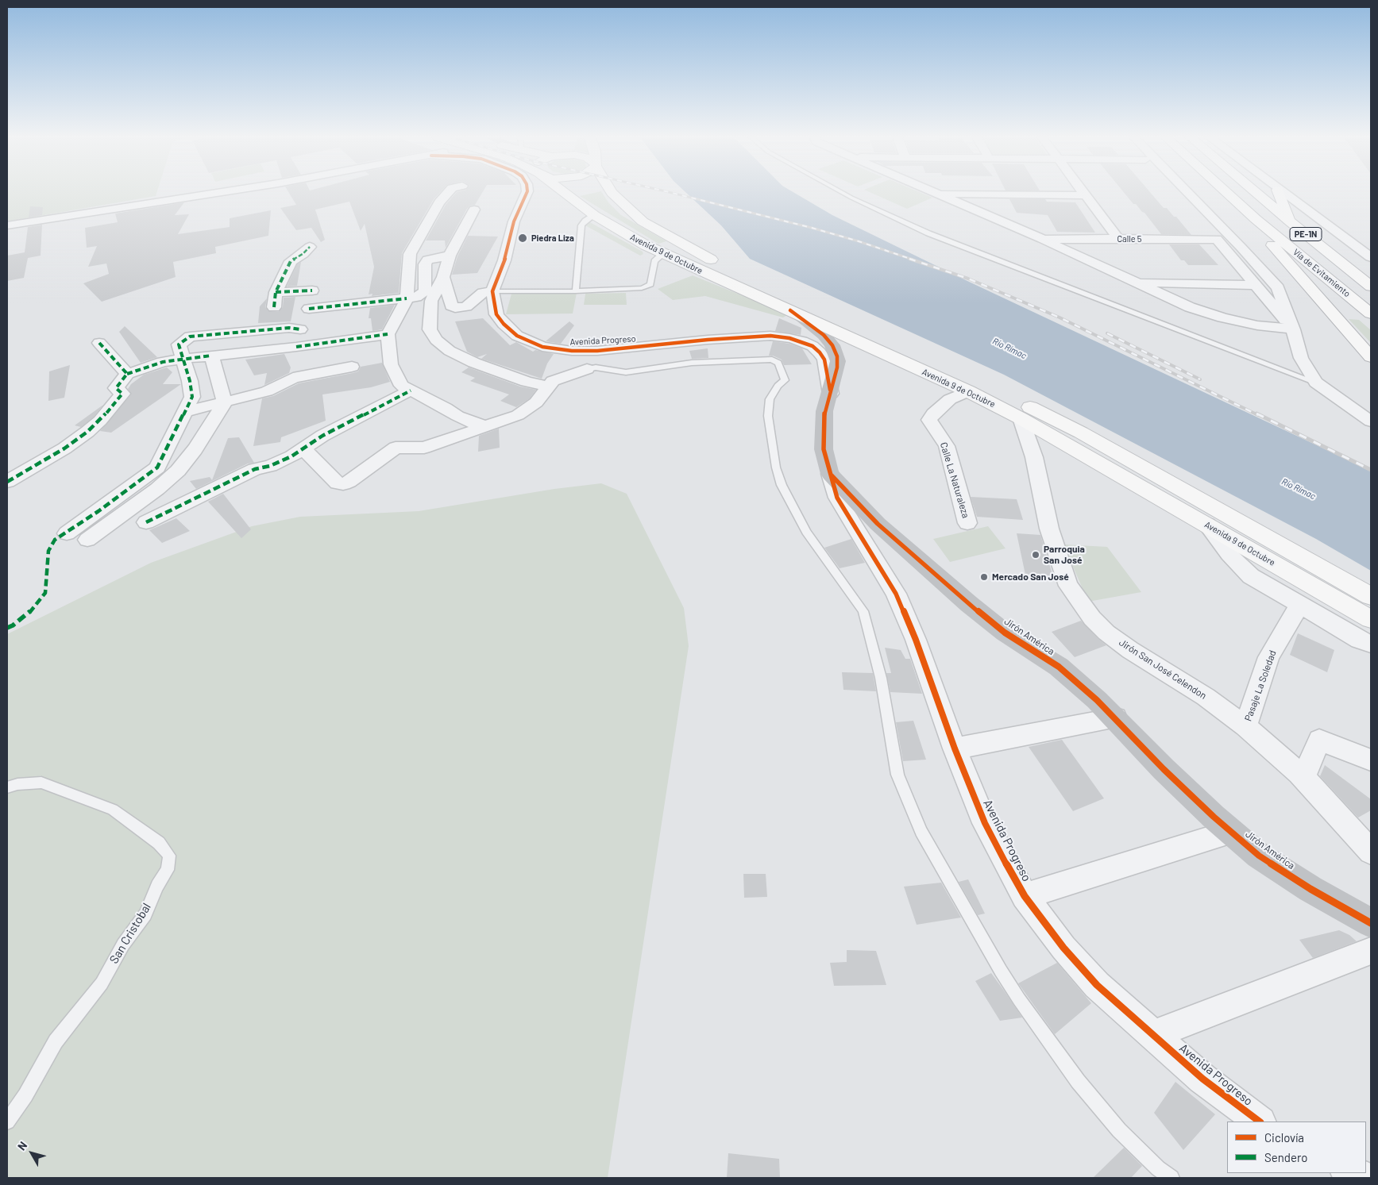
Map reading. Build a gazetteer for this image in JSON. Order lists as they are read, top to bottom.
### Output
{
  "streets": {
    "main road": ["PE-1N", "Avenida 9 de Octubre", "Vía de Evitamiento"],
    "street": [
      "Calle 5",
      "Avenida Progreso",
      "Calle La Naturaleza",
      "Jirón América",
      "Jirón San José Celendon",
      "Pasaje La Soledad"
    ],
    "lane": ["San Cristobal"]
  },
  "crossings": [
    ["Avenida 9 de Octubre", "Calle La Naturaleza"],
    ["Avenida 9 de Octubre", "Jirón América"],
    ["Avenida 9 de Octubre", "Jirón San José Celendon"],
    ["Avenida Progreso", "Jirón América"],
    ["Jirón San José Celendon", "Pasaje La Soledad"]
  ],
  "water": ["Río Rímac"],
  "places": ["Piedra Liza", "Parroquia San José", "Mercado San José"],
  "legend": ["Ciclovía", "Sendero"],
  "north": "top left"
}
